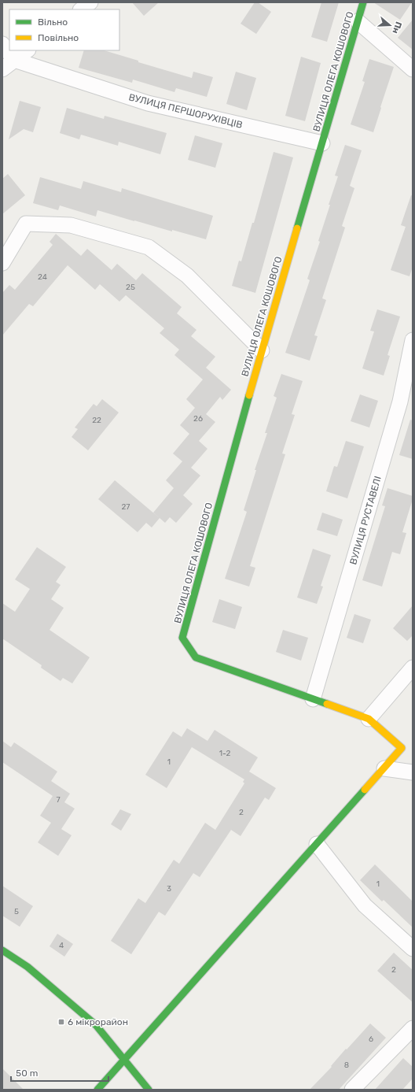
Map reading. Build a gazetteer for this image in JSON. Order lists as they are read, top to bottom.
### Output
{
  "streets": {
    "street": ["ВУЛИЦЯ ОЛЕГА КОШОВОГО", "ВУЛИЦЯ ПЕРШОРУХІВЦІВ", "ВУЛИЦЯ РУСТАВЕЛІ"]
  },
  "crossings": [
    ["ВУЛИЦЯ ОЛЕГА КОШОВОГО", "ВУЛИЦЯ ПЕРШОРУХІВЦІВ"],
    ["ВУЛИЦЯ ОЛЕГА КОШОВОГО", "ВУЛИЦЯ РУСТАВЕЛІ"]
  ],
  "places": {
    "transit": ["6 мікрорайон"]
  },
  "house_numbers": [
    "24",
    "25",
    "26",
    "22",
    "27",
    "1-2",
    "1",
    "7",
    "2",
    "1",
    "3",
    "5",
    "4",
    "2",
    "6",
    "8"
  ],
  "legend": ["Вільно", "Повільно"],
  "scale_bar": "50 m",
  "north": "right"
}
